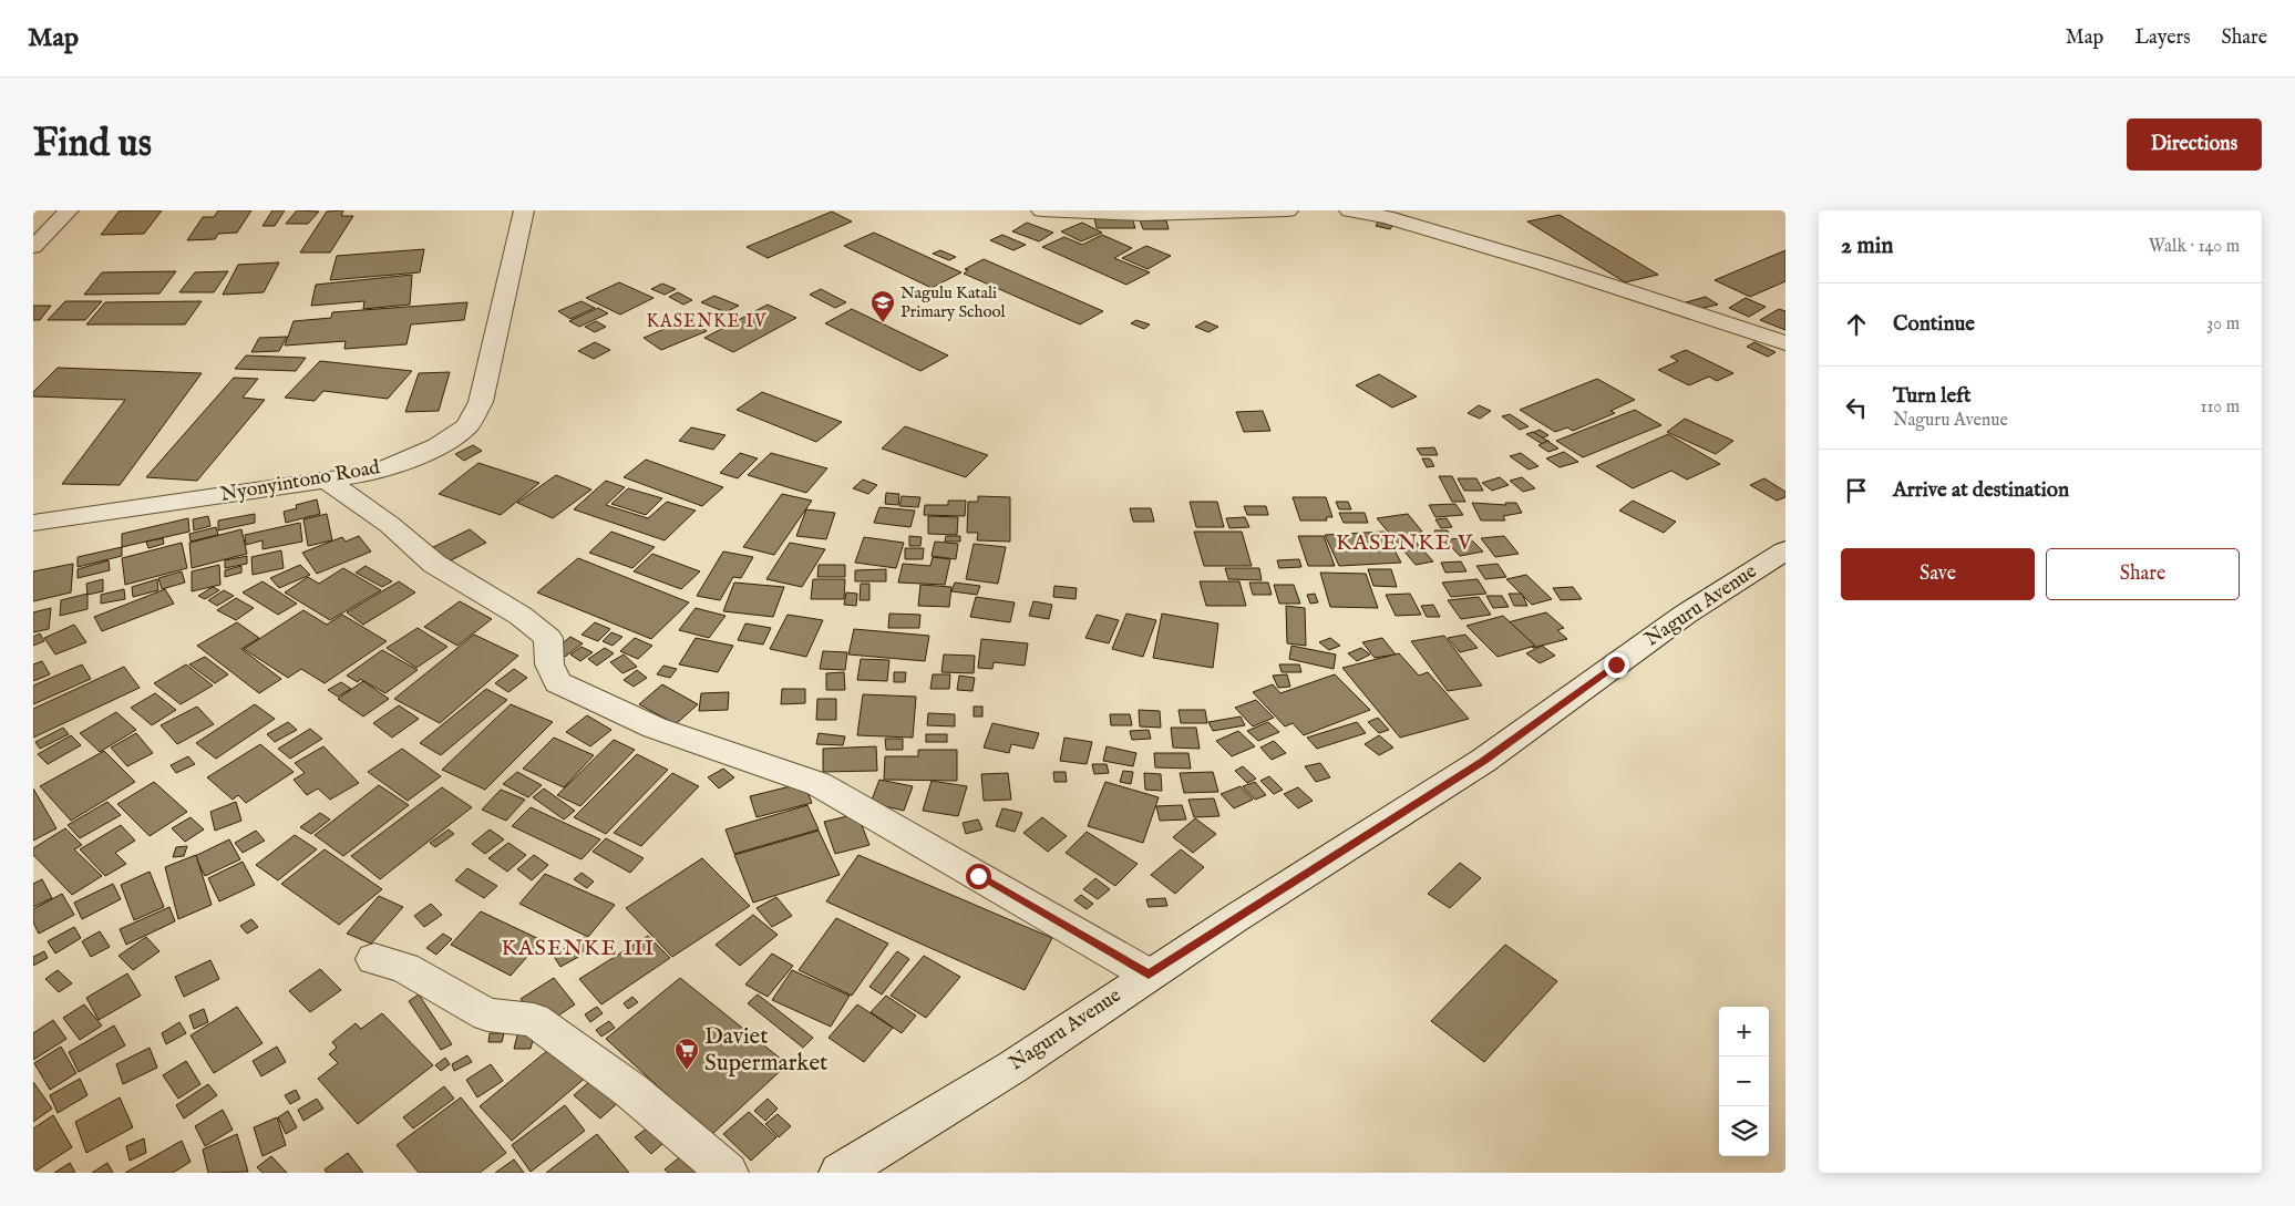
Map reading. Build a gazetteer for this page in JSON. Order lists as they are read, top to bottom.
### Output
{
  "streets": {
    "street": ["Nyonyintono Road", "Naguru Avenue"]
  },
  "districts": ["KASENKE IV", "KASENKE V", "KASENKE III"],
  "places": {
    "school or university": ["Nagulu Katali Primary School"],
    "supermarket": ["Daviet Supermarket"]
  },
  "page": {
    "header": "Map",
    "nav": ["Map", "Layers", "Share"],
    "buttons": [
      "Directions",
      ["Save", "Share"]
    ],
    "title": "Find us",
    "heading": ["2 min", "Walk · 140 m"],
    "list": [
      ["Continue", "30 m"],
      ["Turn left", "Naguru Avenue", "110 m"],
      "Arrive at destination"
    ],
    "map_buttons": ["+", "−"]
  }
}
